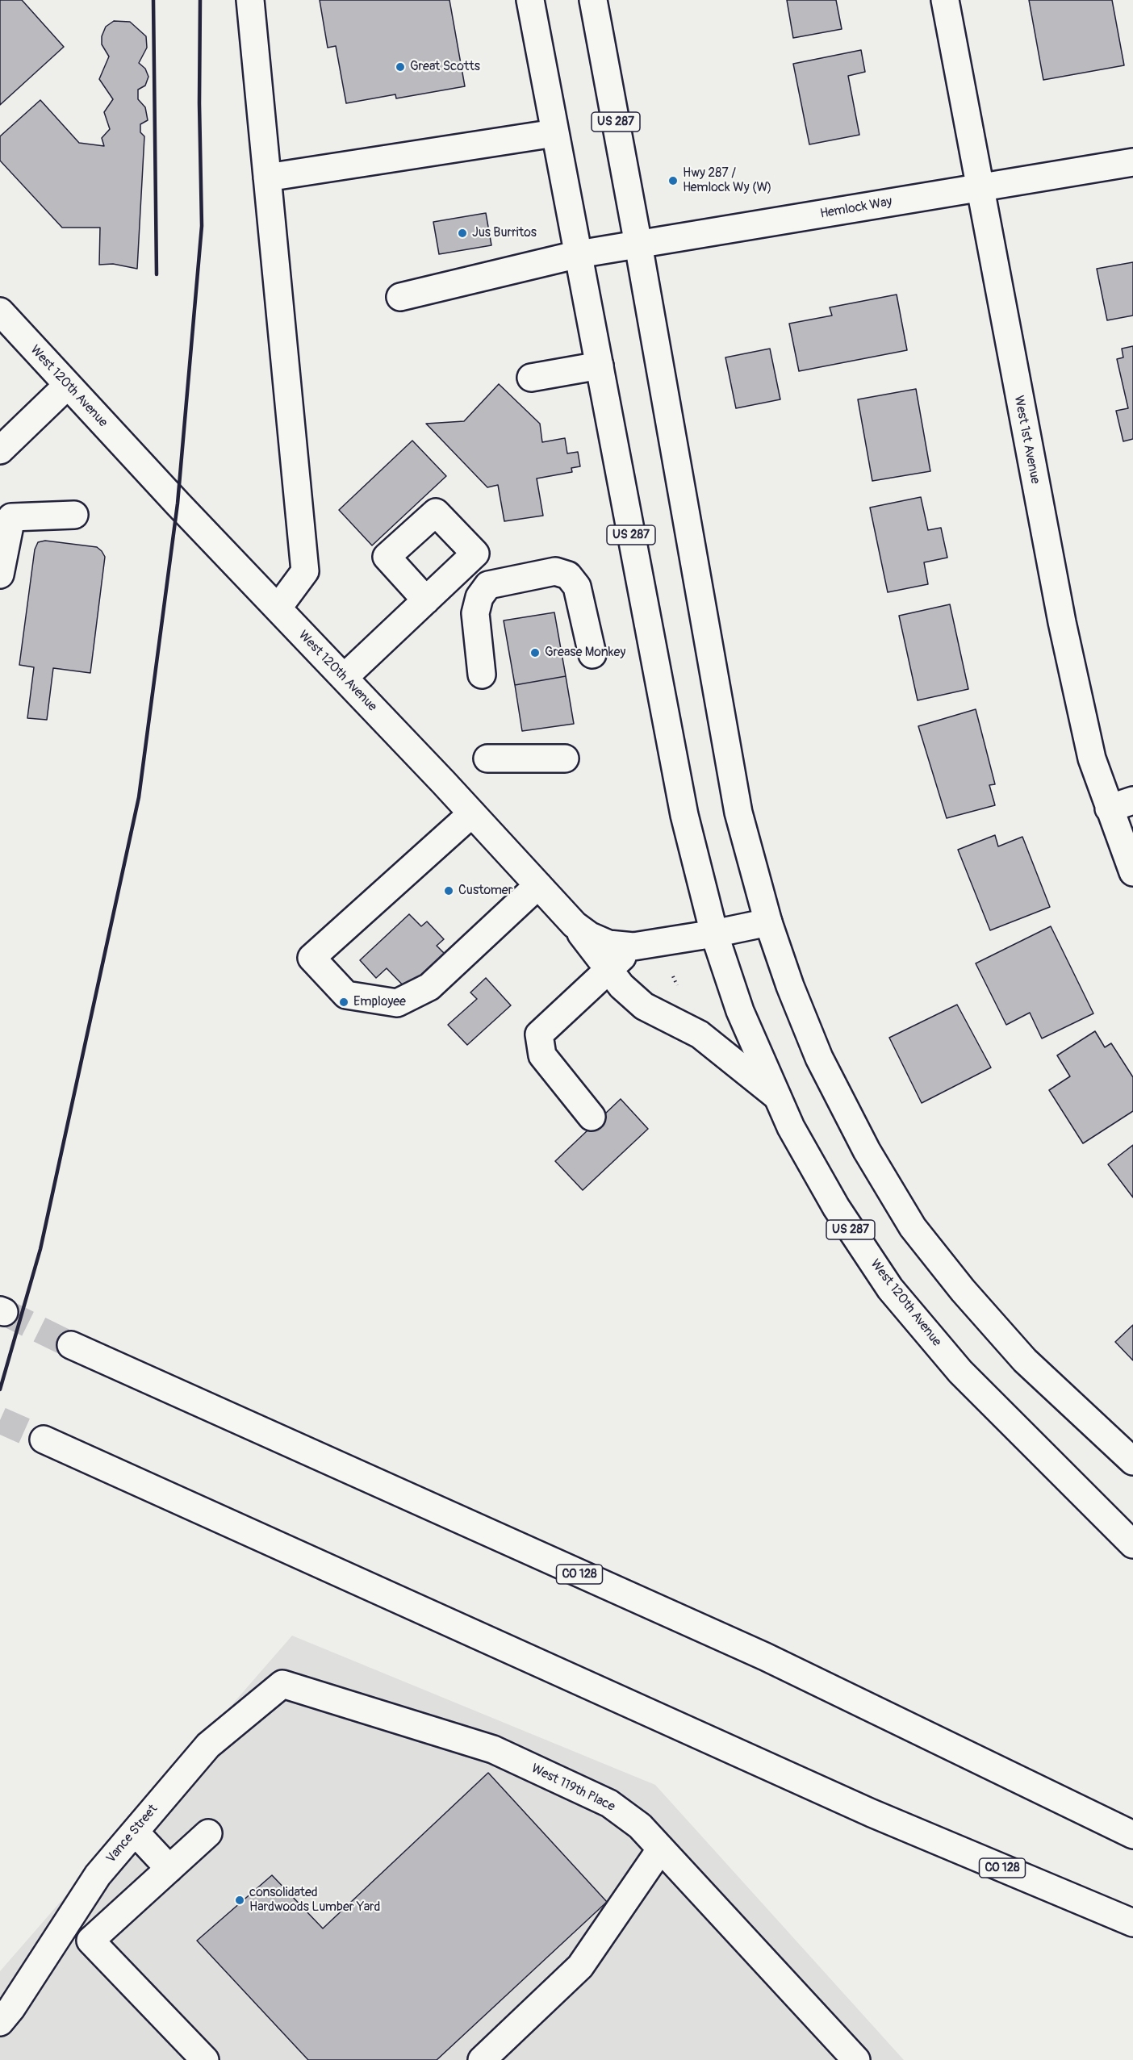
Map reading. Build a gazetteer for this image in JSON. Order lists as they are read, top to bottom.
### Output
{
  "streets": {
    "main road": [
      "US 287",
      "Hemlock Way",
      "West 120th Avenue",
      "West 1st Avenue",
      "CO 128",
      "West 119th Place",
      "Vance Street"
    ]
  },
  "crossings": [
    ["US 287", "Hemlock Way"],
    ["US 287", "West 120th Avenue"],
    ["Hemlock Way", "West 1st Avenue"],
    ["West 119th Place", "Vance Street"]
  ],
  "places": [
    "Great Scotts",
    "Hwy 287 / Hemlock Wy (W)",
    "Jus Burritos",
    "Grease Monkey",
    "Customer",
    "Employee",
    "consolidated Hardwoods Lumber Yard"
  ]
}
